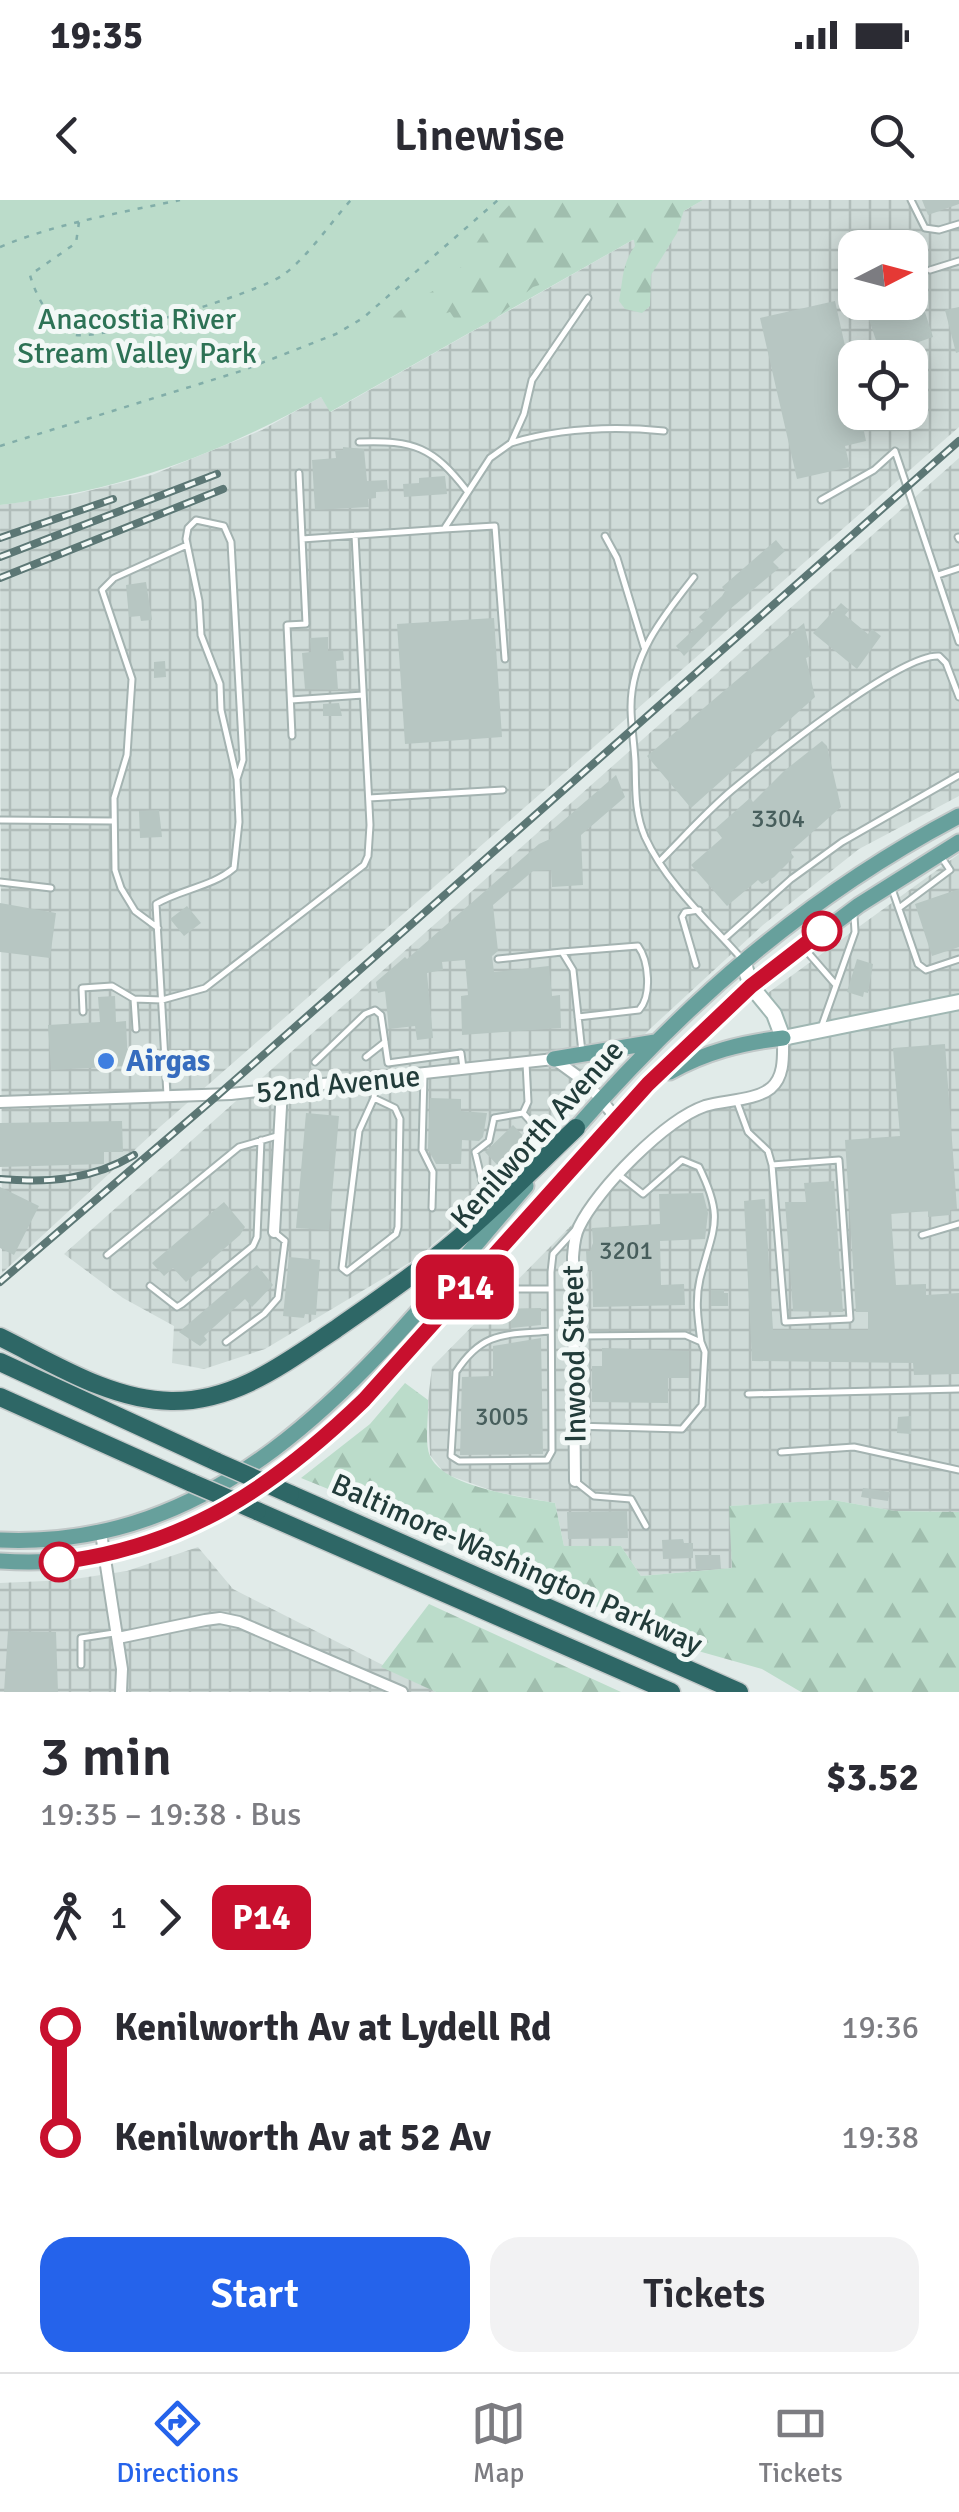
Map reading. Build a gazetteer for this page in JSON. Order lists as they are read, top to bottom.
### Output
{
  "streets": {
    "highway": ["Baltimore-Washington Parkway"],
    "main road": ["Kenilworth Avenue"],
    "street": ["52nd Avenue", "Inwood Street"]
  },
  "parks": ["Anacostia River Stream Valley Park"],
  "places": ["Airgas"],
  "lines": ["bus line P14"],
  "house_numbers": ["3304", "3201", "3005"],
  "north": "right",
  "page": {
    "status": "19:35",
    "header": "Linewise",
    "on_map": "P14",
    "heading": ["3 min", "19:35 – 19:38 · Bus", "$3.52"],
    "legs": ["1", "P14"],
    "list": [
      {
        "name": "Kenilworth Av at Lydell Rd",
        "value": "19:36"
      },
      {
        "name": "Kenilworth Av at 52 Av",
        "value": "19:38"
      }
    ],
    "buttons": ["Start", "Tickets"],
    "tabs": ["Directions", "Map", "Tickets"]
  }
}
